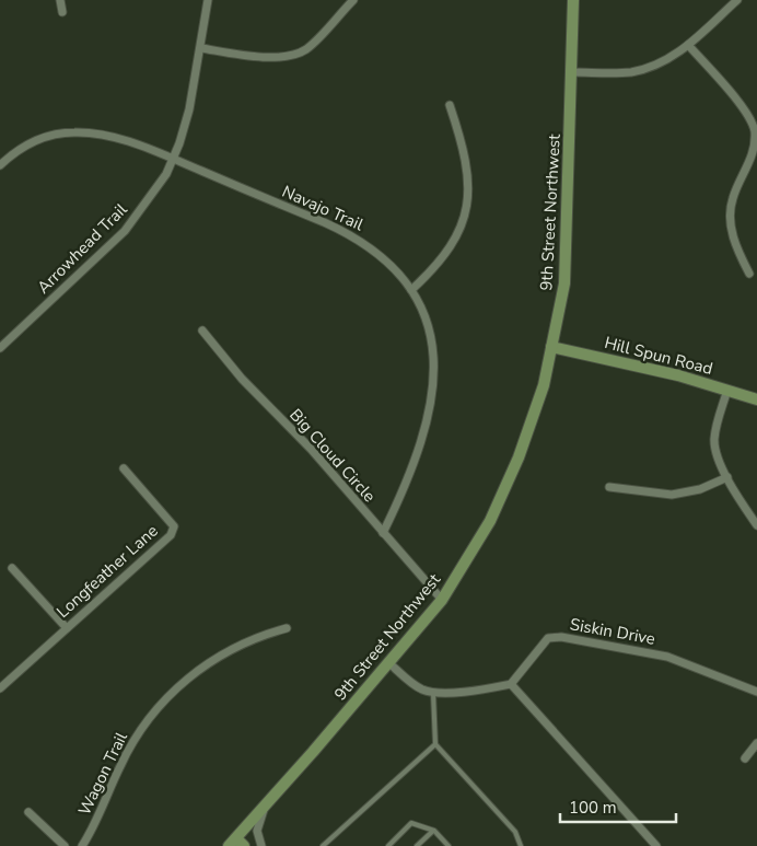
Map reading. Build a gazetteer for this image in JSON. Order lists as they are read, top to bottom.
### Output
{
  "streets": {
    "street": [
      "Navajo Trail",
      "9th Street Northwest",
      "Arrowhead Trail",
      "Hill Spun Road",
      "Big Cloud Circle",
      "Longfeather Lane",
      "Siskin Drive",
      "Wagon Trail"
    ]
  },
  "crossings": [
    ["Navajo Trail", "Arrowhead Trail"],
    ["Navajo Trail", "Big Cloud Circle"],
    ["9th Street Northwest", "Hill Spun Road"],
    ["9th Street Northwest", "Big Cloud Circle"]
  ],
  "scale_bar": "100 m"
}
